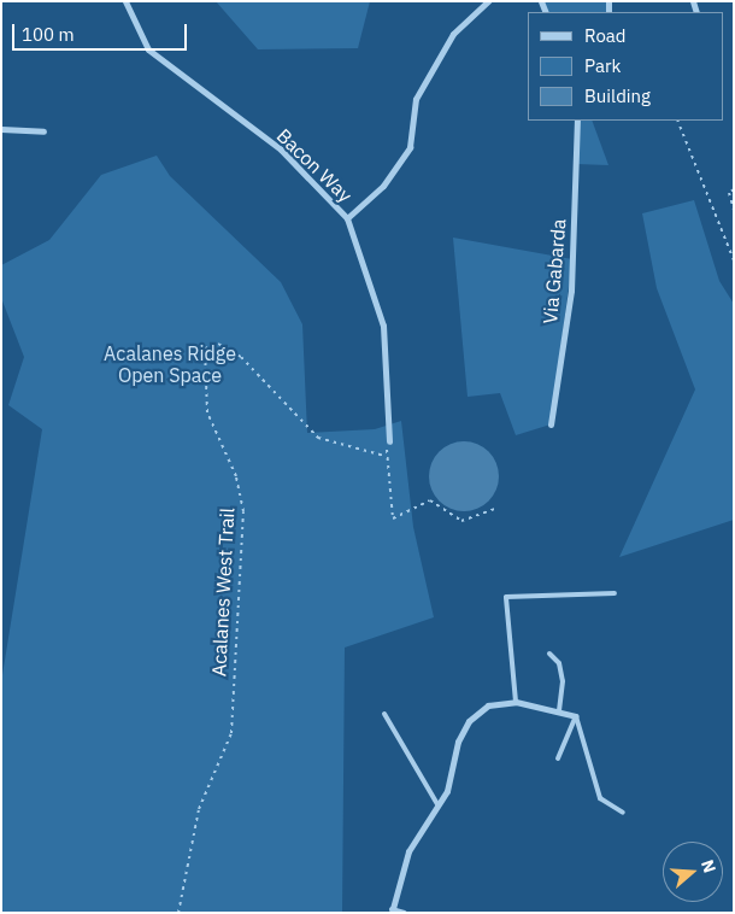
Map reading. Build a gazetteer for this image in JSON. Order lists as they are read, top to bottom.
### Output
{
  "streets": {
    "street": ["Bacon Way", "Via Gabarda"],
    "path": ["Acalanes West Trail"]
  },
  "parks": ["Acalanes Ridge Open Space"],
  "legend": ["Road", "Park", "Building"],
  "scale_bar": "100 m",
  "north": "right"
}
